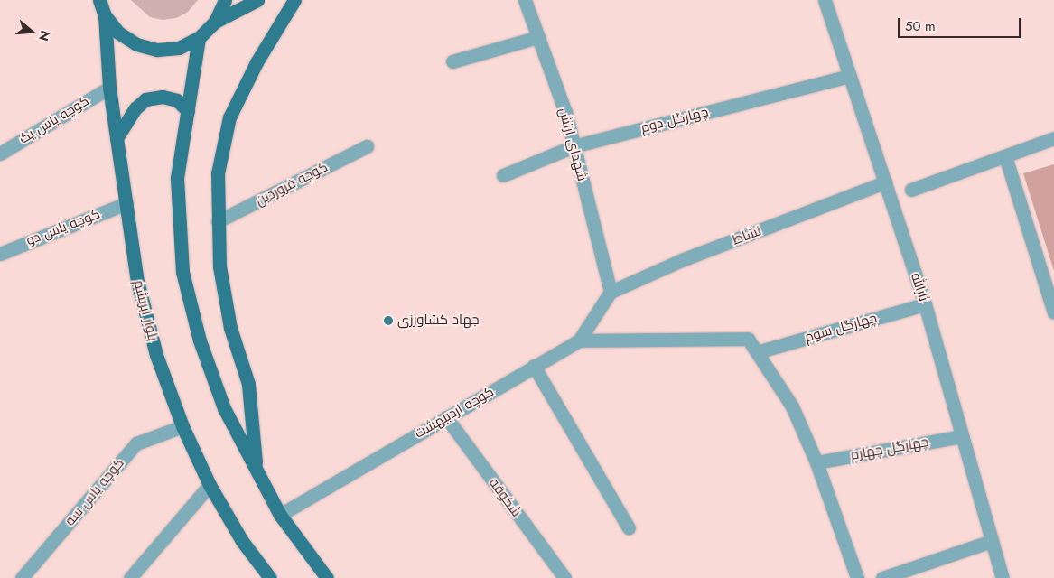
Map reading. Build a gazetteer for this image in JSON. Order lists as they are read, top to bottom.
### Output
{
  "streets": {
    "main road": ["بلوار ابریشم"],
    "street": [
      "کوچه یاس یک",
      "چهارگل دوم",
      "شهدای ارتش",
      "کوچه فروردین",
      "کوچه یاس دو",
      "نشاط",
      "ثارالله",
      "چهارگل سوم",
      "کوچه اردیبهشت",
      "چهارگل چهارم",
      "کوچه یاس سه",
      "شکوفه"
    ]
  },
  "crossings": [
    ["کوچه یاس یک", "بلوار ابریشم"],
    ["چهارگل دوم", "شهدای ارتش"],
    ["چهارگل دوم", "ثارالله"],
    ["شهدای ارتش", "نشاط"],
    ["شهدای ارتش", "کوچه اردیبهشت"],
    ["کوچه یاس دو", "بلوار ابریشم"],
    ["نشاط", "ثارالله"],
    ["نشاط", "کوچه اردیبهشت"],
    ["ثارالله", "چهارگل سوم"],
    ["ثارالله", "چهارگل چهارم"],
    ["بلوار ابریشم", "کوچه یاس سه"],
    ["کوچه اردیبهشت", "شکوفه"]
  ],
  "places": ["جهاد کشاورزی"],
  "scale_bar": "50 m",
  "north": "right"
}
